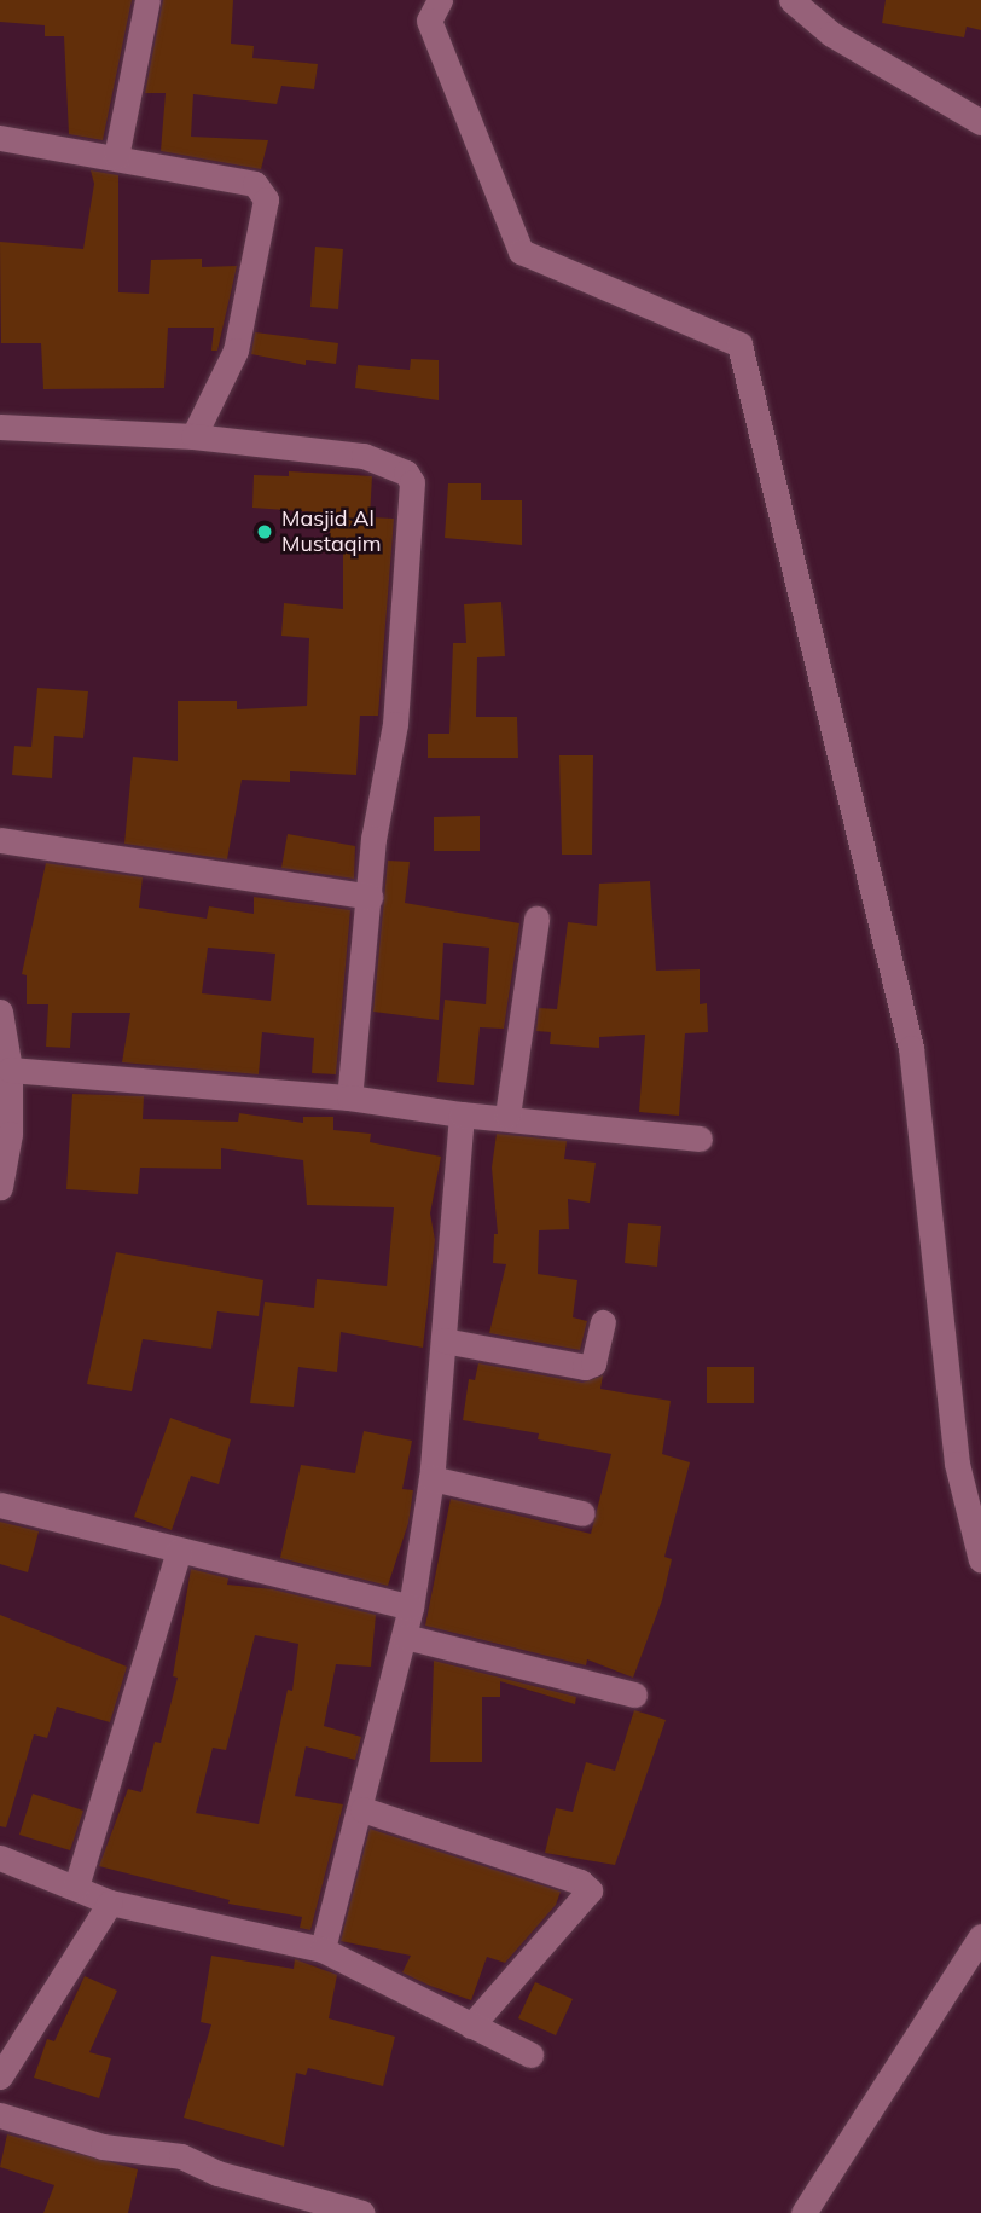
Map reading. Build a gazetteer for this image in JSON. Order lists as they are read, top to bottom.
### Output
{
  "places": ["Masjid Al Mustaqim"]
}
